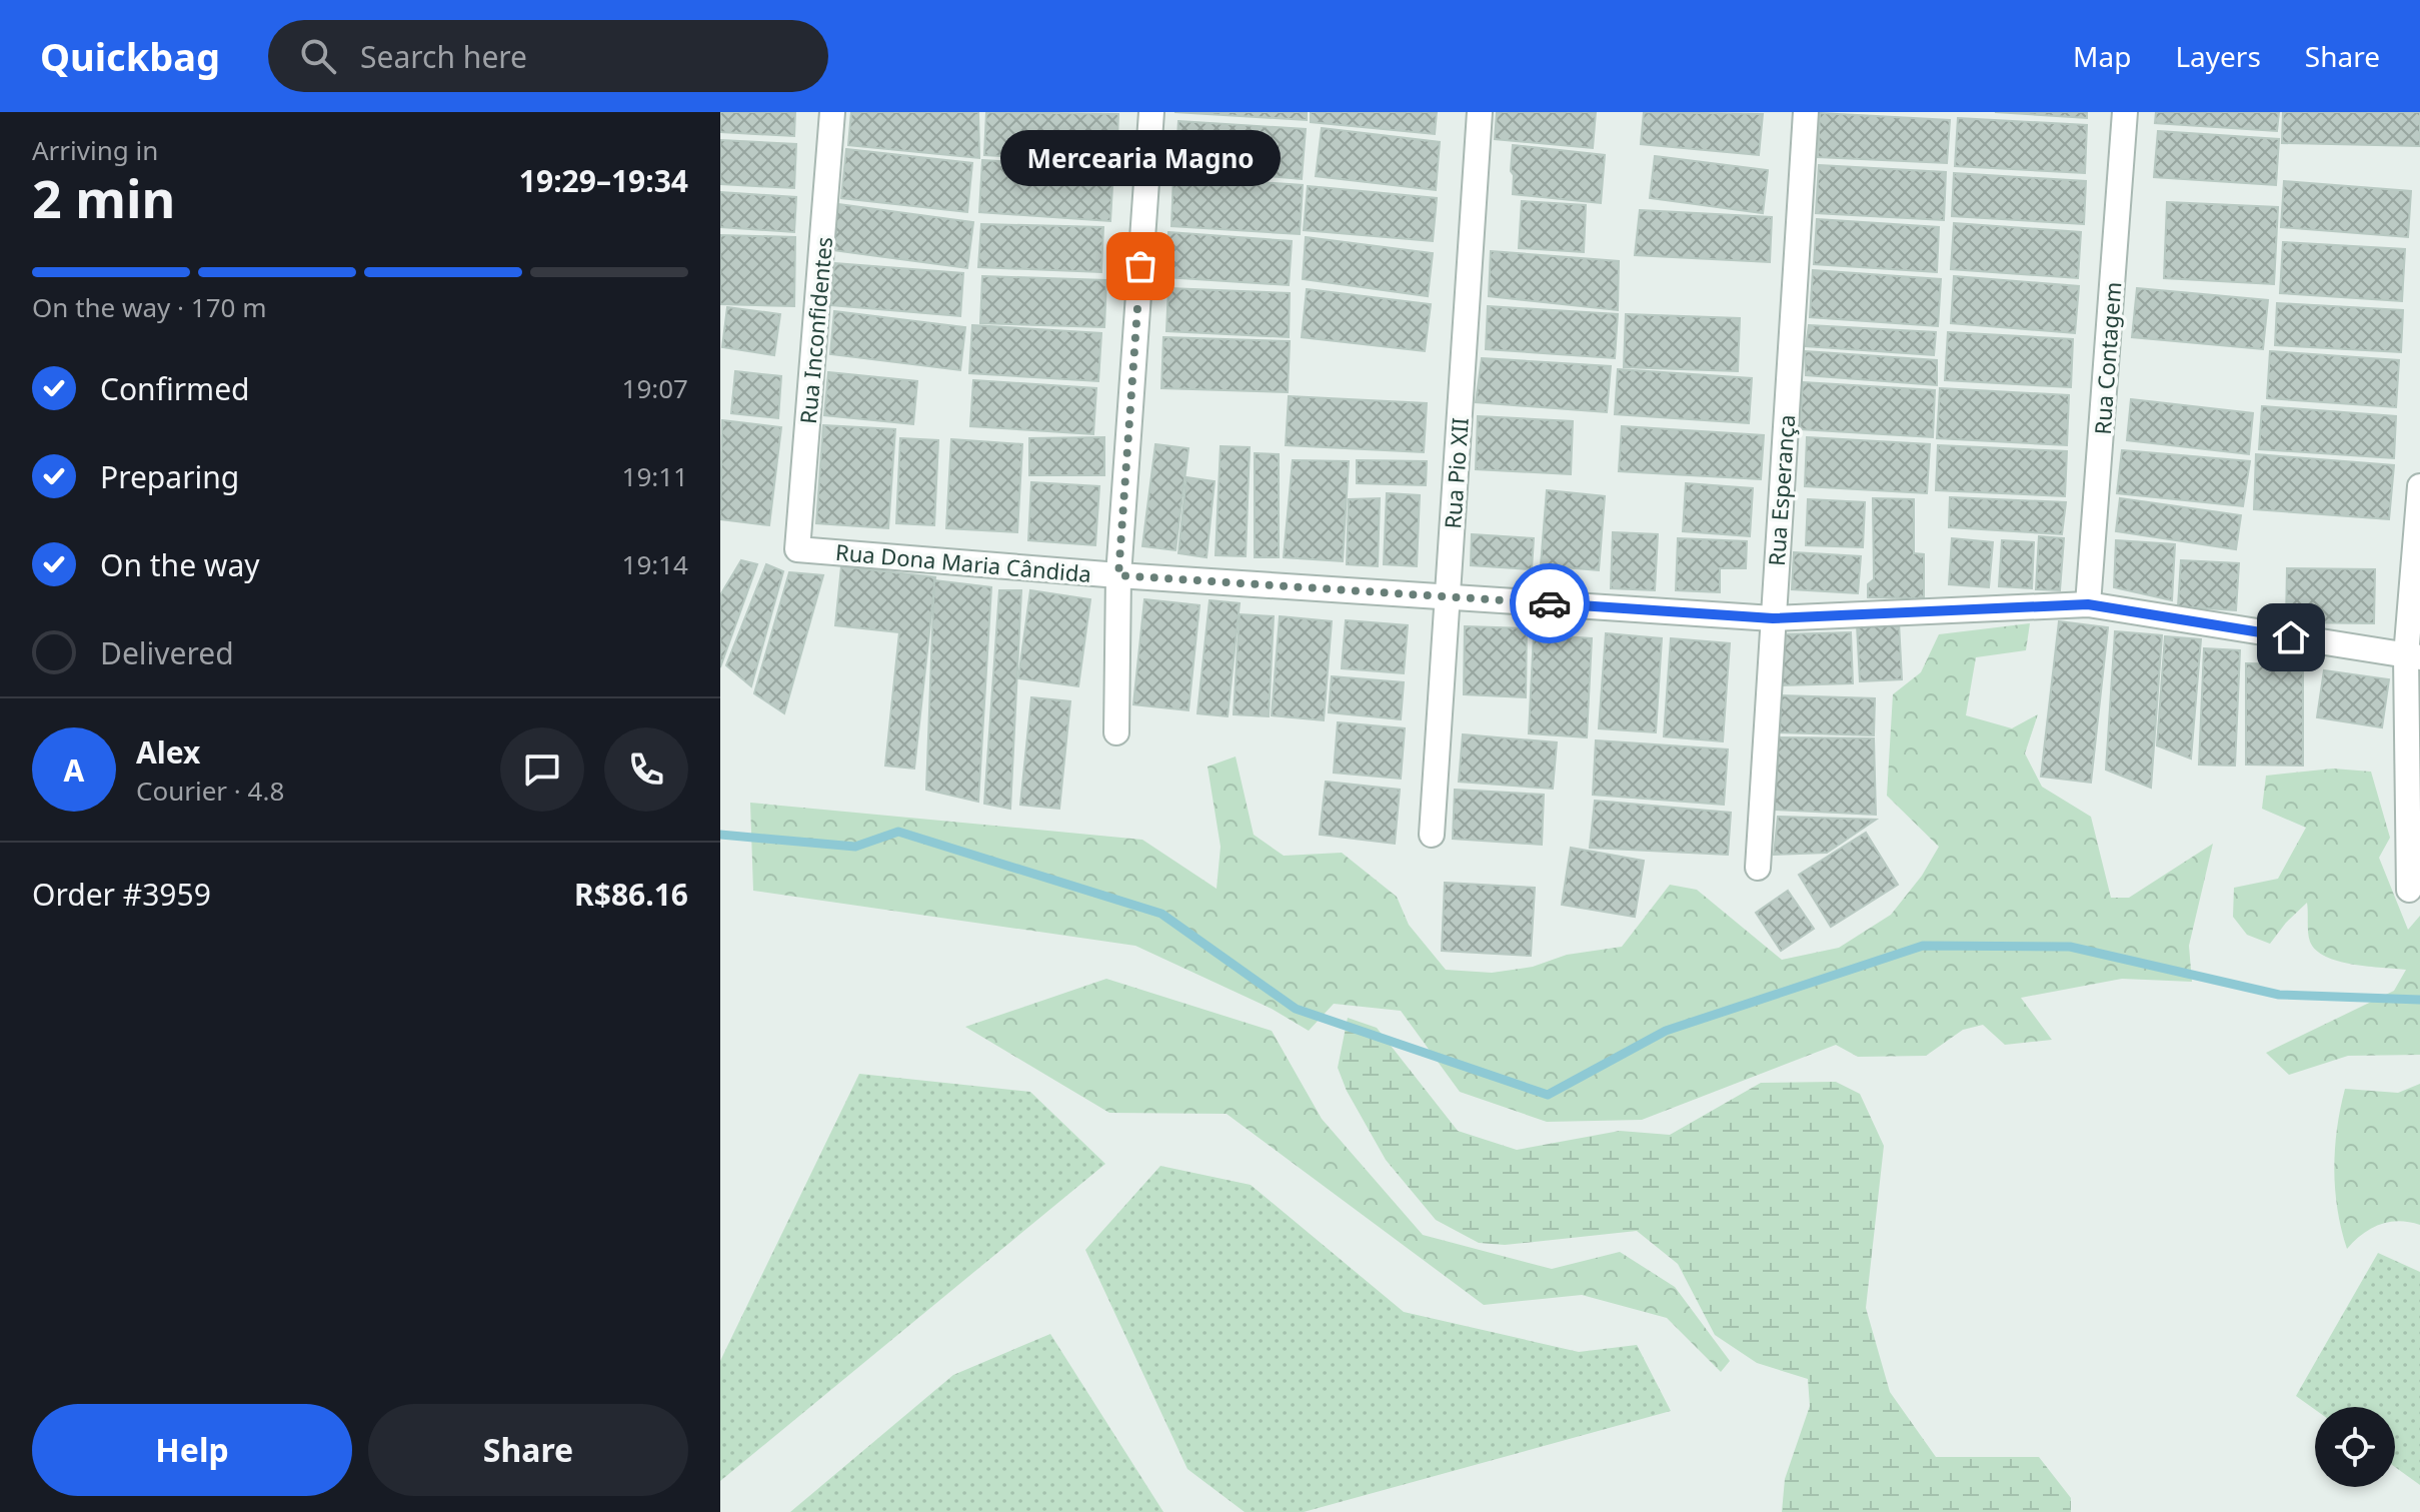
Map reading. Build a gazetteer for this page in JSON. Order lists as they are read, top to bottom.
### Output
{
  "streets": {
    "street": [
      "Rua Inconfidentes",
      "Rua Contagem",
      "Rua Pio XII",
      "Rua Esperança",
      "Rua Dona Maria Cândida"
    ]
  },
  "crossings": [
    ["Rua Inconfidentes", "Rua Dona Maria Cândida"],
    ["Rua Contagem", "Rua Dona Maria Cândida"],
    ["Rua Pio XII", "Rua Dona Maria Cândida"],
    ["Rua Esperança", "Rua Dona Maria Cândida"]
  ],
  "places": ["Mercearia Magno"],
  "page": {
    "header": "Quickbag",
    "search": "Search here",
    "nav": ["Map", "Layers", "Share"],
    "heading": ["2 min", "Arriving in", "19:29–19:34"],
    "panel": [
      "Alex",
      "Courier · 4.8",
      "Order #3959",
      "R$86.16"
    ],
    "bubble": "Mercearia Magno",
    "bar": "On the way · 170 m",
    "list": [
      ["Confirmed", "19:07"],
      ["Preparing", "19:11"],
      ["On the way", "19:14"],
      "Delivered"
    ],
    "round": "A",
    "buttons": ["Help", "Share"]
  }
}
